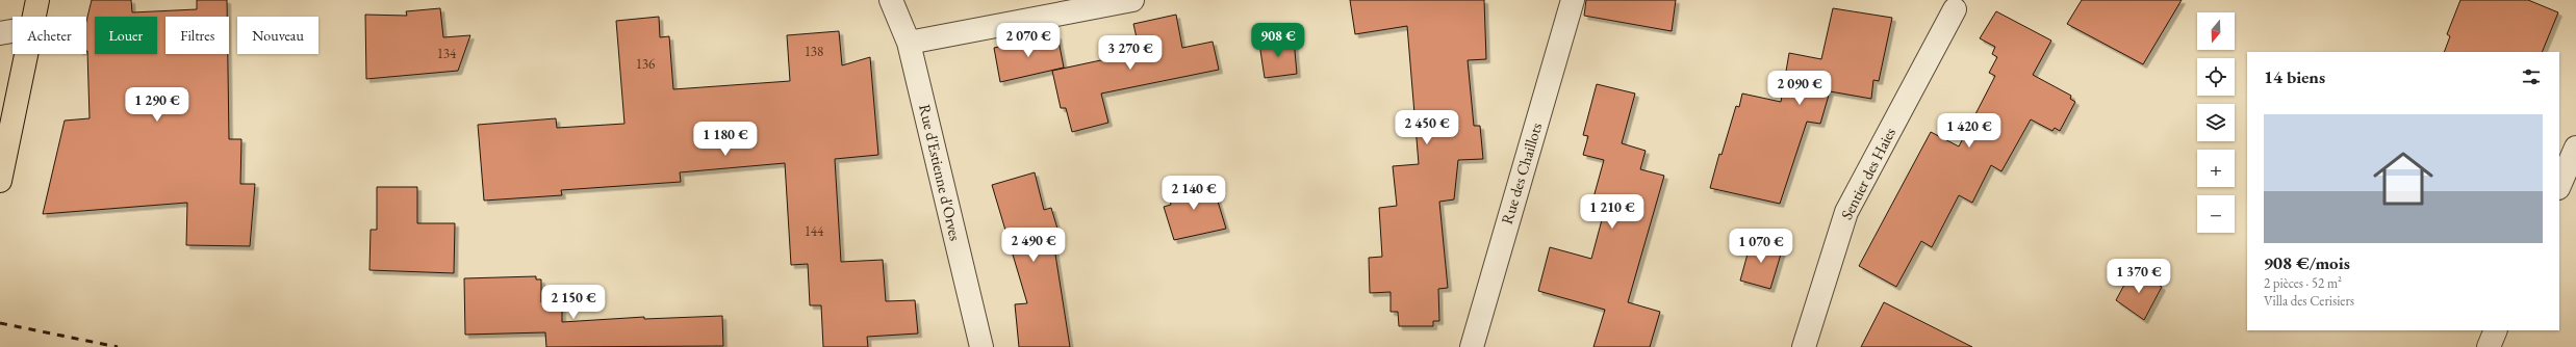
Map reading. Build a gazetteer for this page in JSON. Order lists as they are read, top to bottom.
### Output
{
  "streets": {
    "street": ["Rue d'Estienne d'Orves", "Rue des Chaillots", "Sentier des Haies"]
  },
  "house_numbers": [
    "138",
    "134",
    "136",
    "144"
  ],
  "north": "bottom",
  "page": {
    "map_buttons": ["+", "−"],
    "chip": [
      "Acheter",
      "Louer",
      "Filtres",
      "Nouveau"
    ],
    "price": [
      "2 070 €",
      "908 €",
      "3 270 €",
      "2 090 €",
      "1 290 €",
      "2 450 €",
      "1 420 €",
      "1 180 €",
      "2 140 €",
      "1 210 €",
      "2 490 €",
      "1 070 €",
      "1 370 €",
      "2 150 €"
    ],
    "heading": "14 biens",
    "list": [
      {
        "name": "908 €/mois",
        "note": "2 pièces · 52 m² · Villa des Cerisiers"
      }
    ]
  }
}
